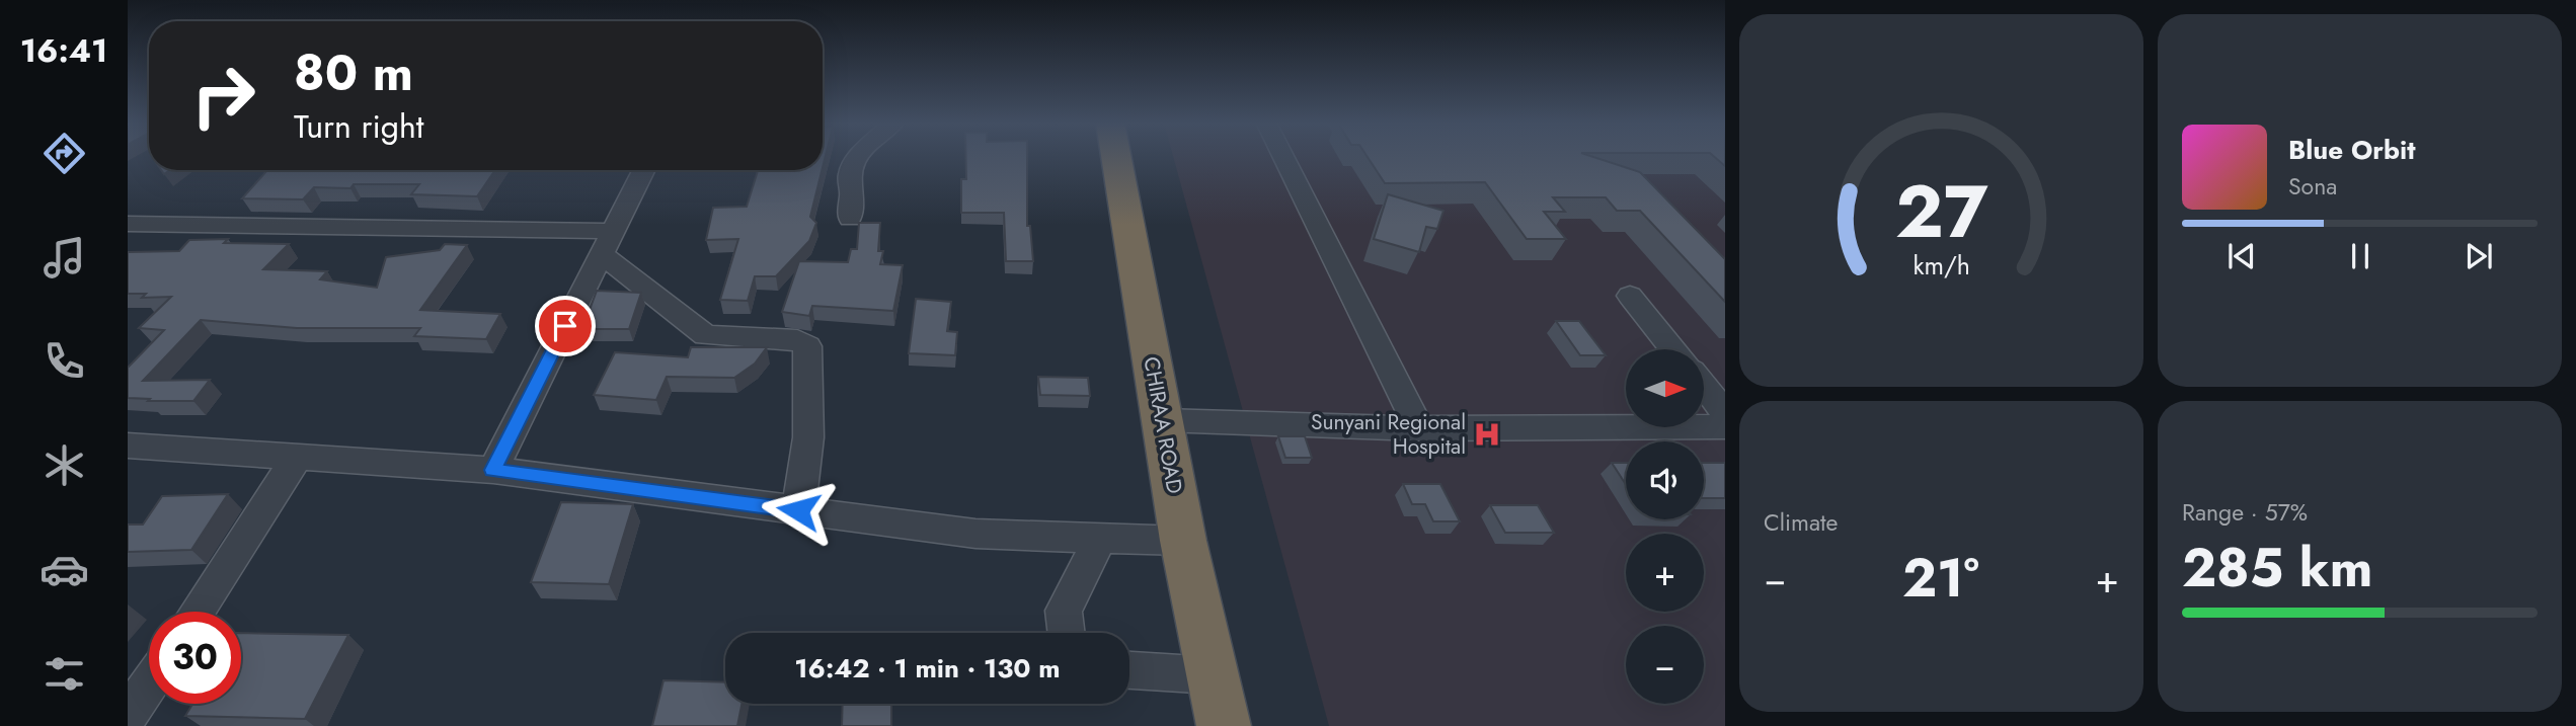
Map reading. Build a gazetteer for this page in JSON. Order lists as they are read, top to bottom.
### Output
{
  "streets": {
    "highway": ["CHIRAA ROAD"]
  },
  "places": {
    "hospital": ["Sunyani Regional Hospital"]
  },
  "north": "right",
  "page": {
    "tabs": "16:41",
    "turn": ["80 m", "Turn right"],
    "song": ["Blue Orbit", "Sona"],
    "map_buttons": ["+", "−"],
    "tile": [
      "Climate",
      ["Range · 57%", "285 km"]
    ],
    "heat": ["−", "21°", "+"],
    "limit": "30",
    "trip": "16:42 · 1 min · 130 m",
    "gauge": ["27", "km/h"]
  }
}
